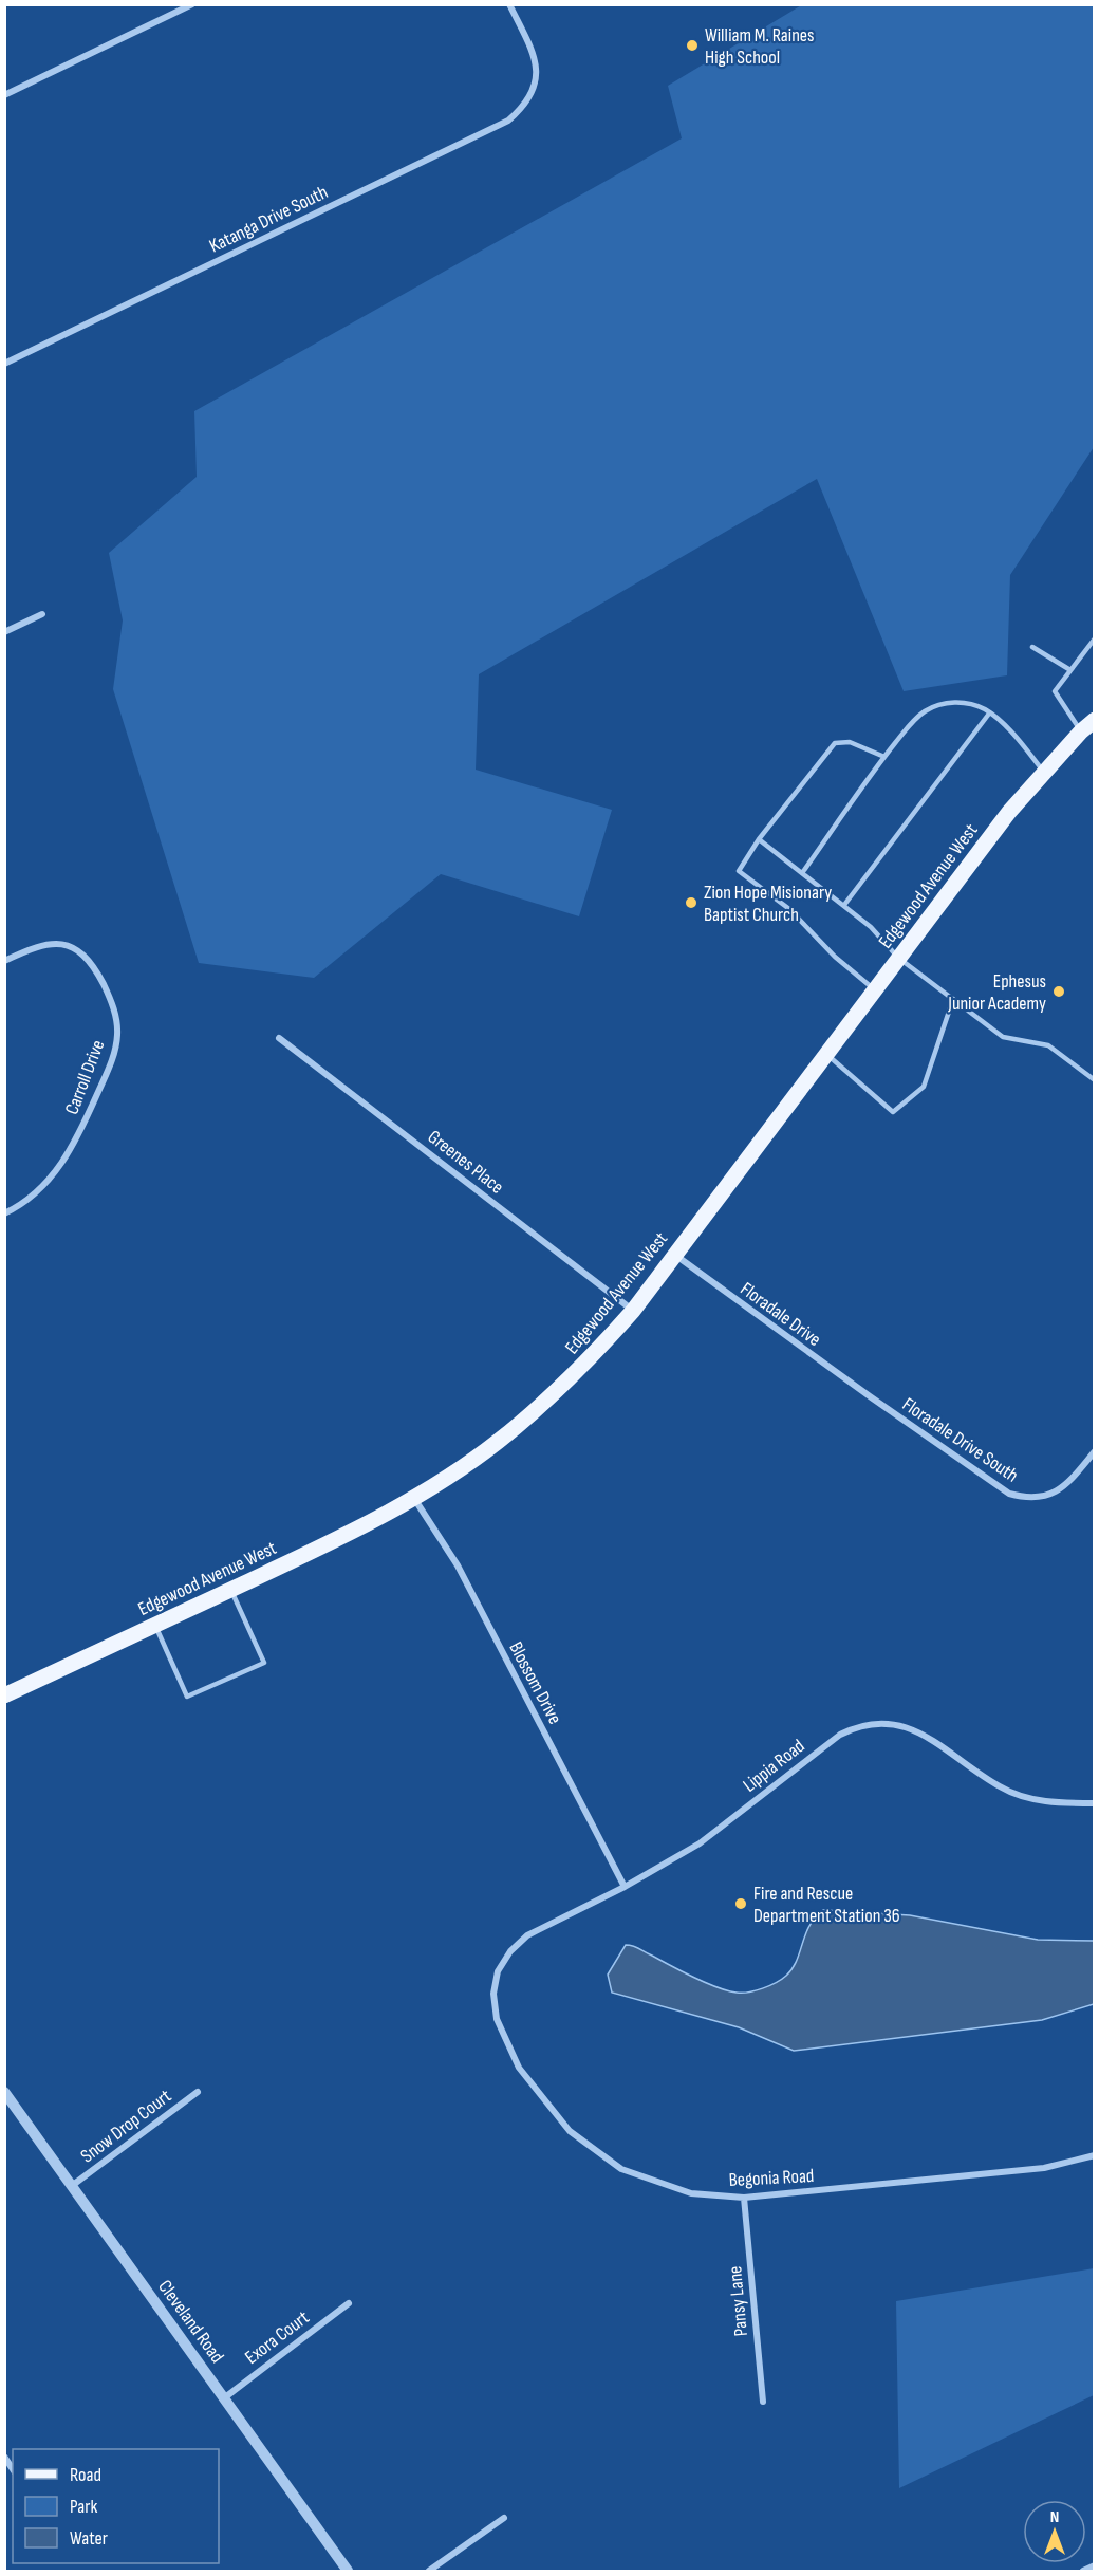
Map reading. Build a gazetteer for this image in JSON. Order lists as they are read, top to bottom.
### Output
{
  "streets": {
    "main road": ["Edgewood Avenue West"],
    "street": [
      "Katanga Drive South",
      "Carroll Drive",
      "Greenes Place",
      "Floradale Drive",
      "Floradale Drive South",
      "Blossom Drive",
      "Lippia Road",
      "Snow Drop Court",
      "Begonia Road",
      "Pansy Lane",
      "Cleveland Road",
      "Exora Court"
    ]
  },
  "crossings": [
    ["Edgewood Avenue West", "Greenes Place"],
    ["Edgewood Avenue West", "Floradale Drive"],
    ["Edgewood Avenue West", "Blossom Drive"],
    ["Floradale Drive", "Floradale Drive South"],
    ["Blossom Drive", "Lippia Road"],
    ["Lippia Road", "Begonia Road"],
    ["Snow Drop Court", "Cleveland Road"],
    ["Begonia Road", "Pansy Lane"],
    ["Cleveland Road", "Exora Court"]
  ],
  "places": [
    "William M. Raines High School",
    "Zion Hope Misionary Baptist Church",
    "Ephesus Junior Academy",
    "Fire and Rescue Department Station 36"
  ],
  "legend": ["Road", "Park", "Water"],
  "north": "top"
}
